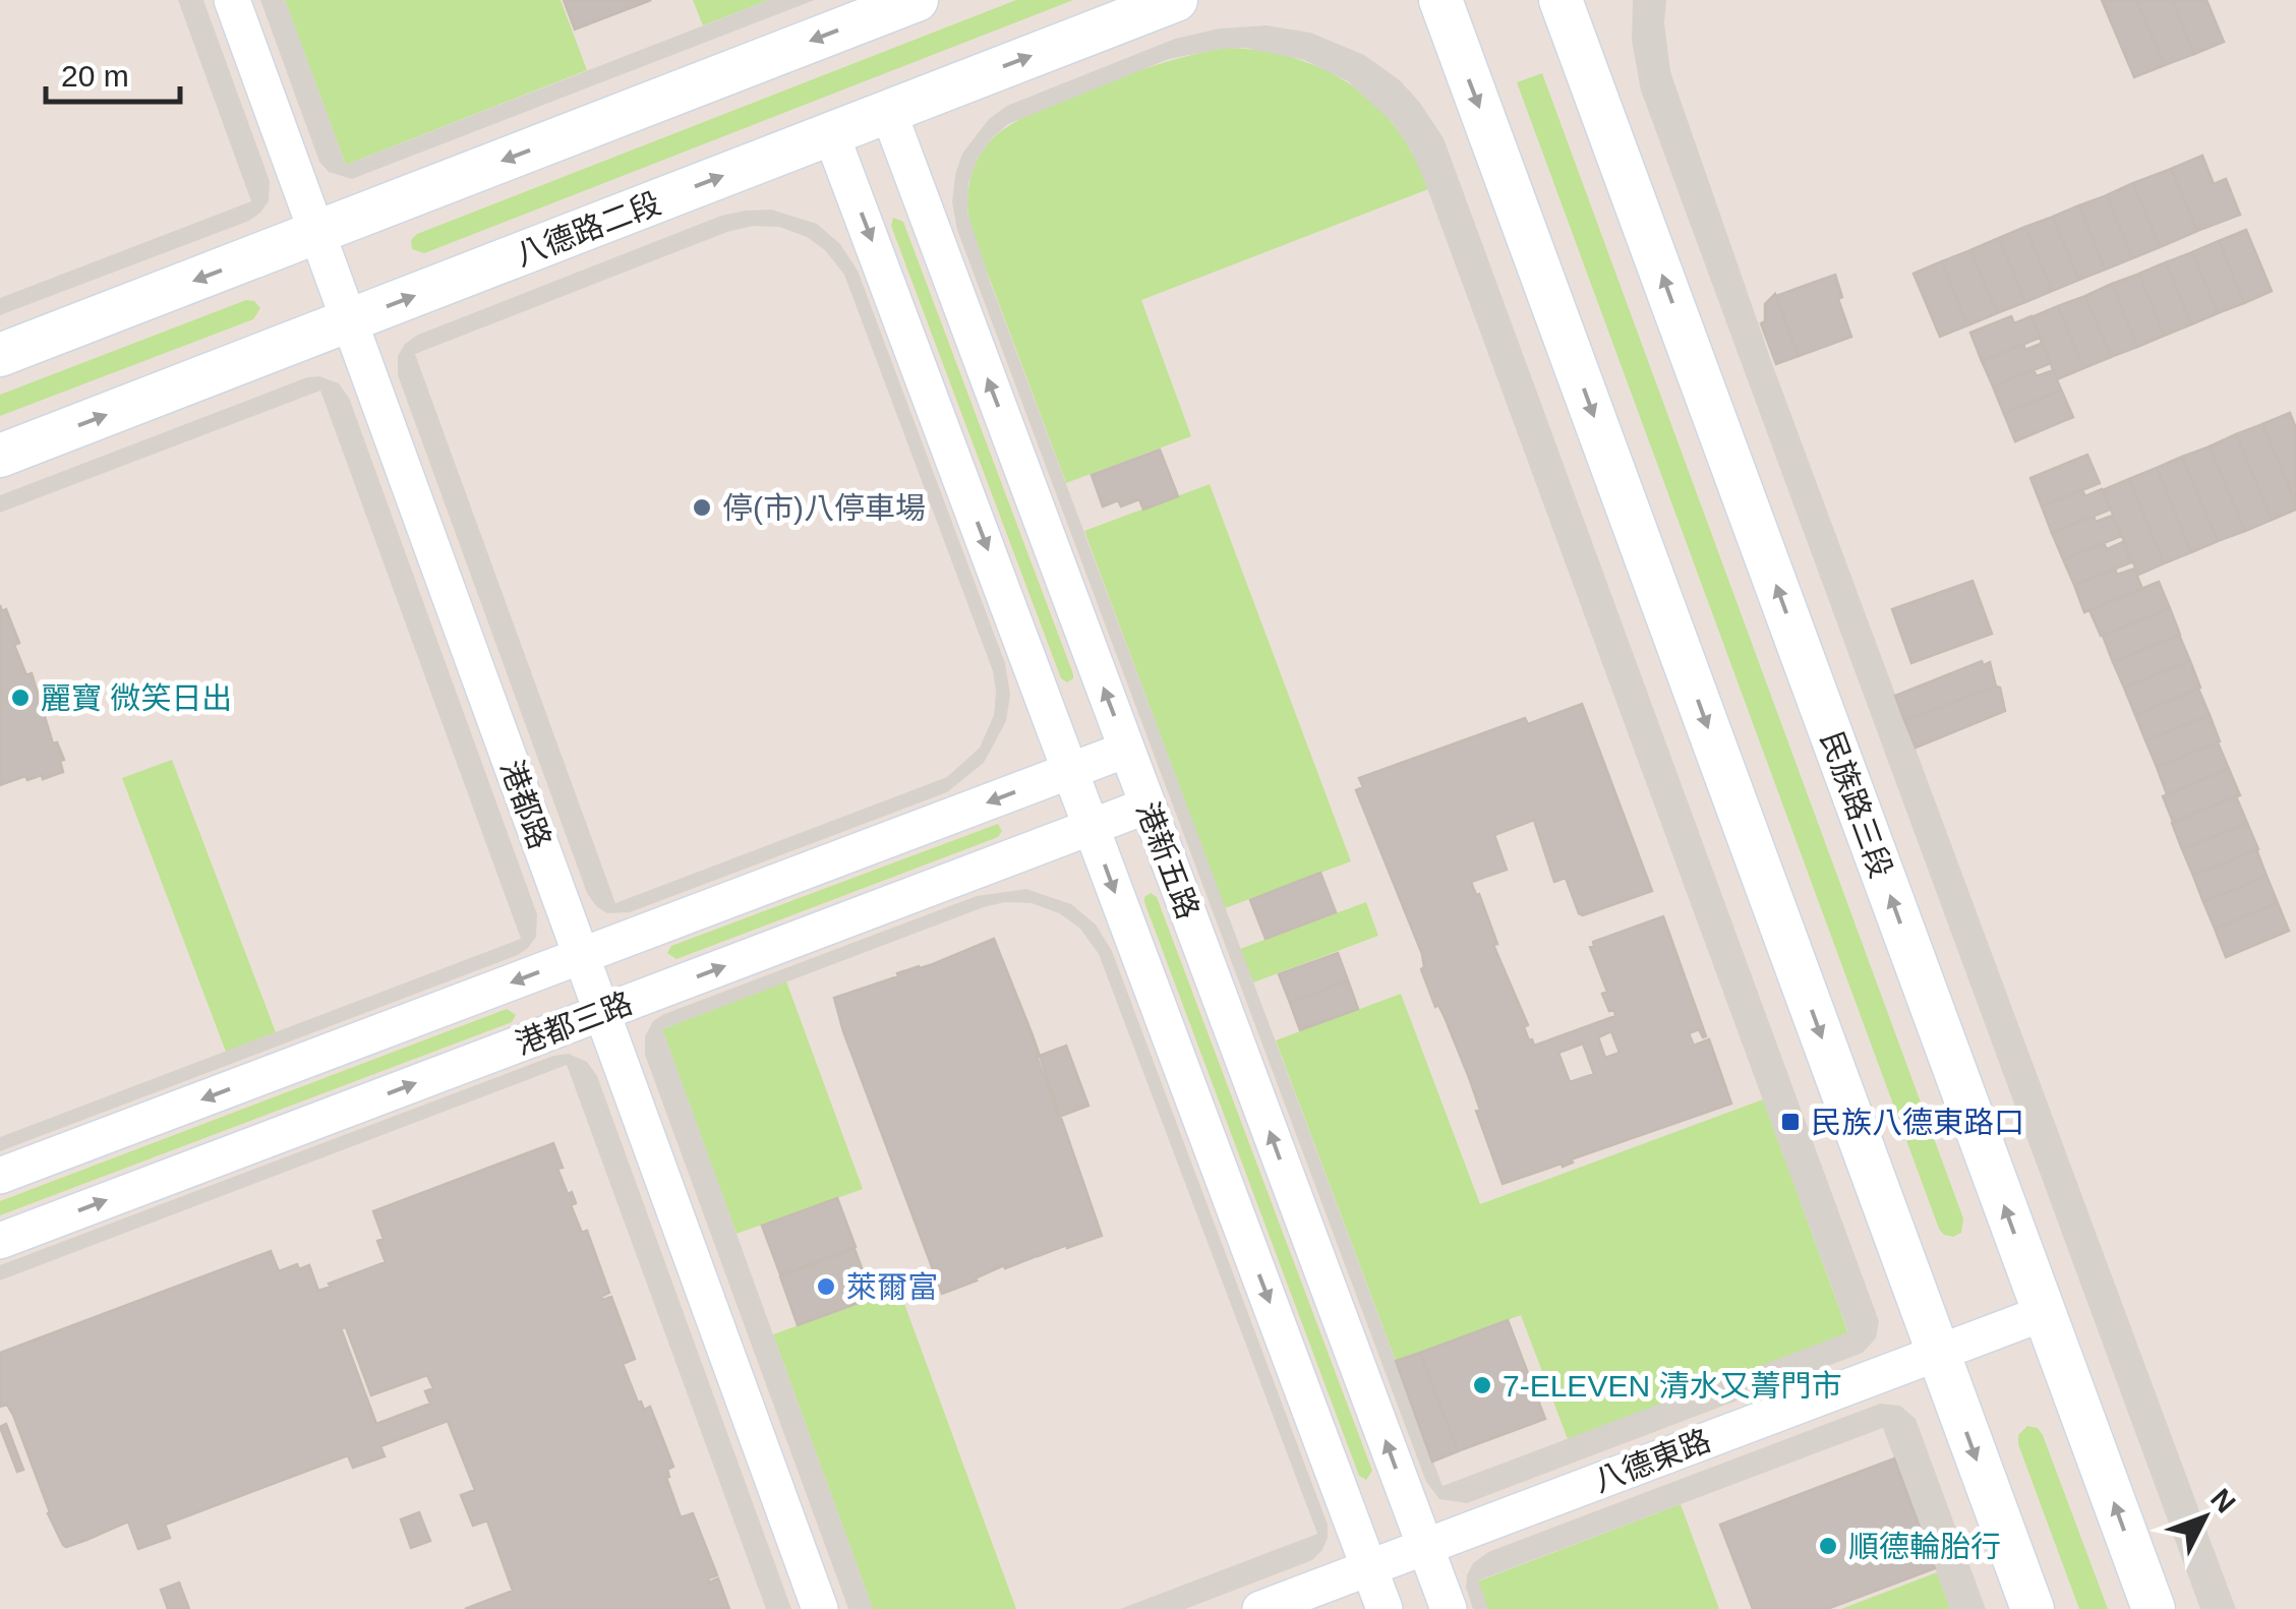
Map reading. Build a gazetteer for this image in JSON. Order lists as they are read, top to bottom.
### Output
{
  "streets": {
    "street": [
      "八德路二段",
      "港都路",
      "民族路三段",
      "港新五路",
      "港都三路",
      "八德東路"
    ]
  },
  "crossings": [
    ["八德路二段", "港都路"],
    ["八德路二段", "港新五路"],
    ["港都路", "港都三路"],
    ["民族路三段", "八德東路"],
    ["港新五路", "港都三路"],
    ["港新五路", "八德東路"]
  ],
  "places": {
    "other": [
      "停(市)八停車場",
      "麗寶 微笑日出",
      "萊爾富",
      "7-ELEVEN 清水又菁門市",
      "順德輪胎行"
    ],
    "transit": ["民族八德東路口"]
  },
  "scale_bar": "20 m",
  "north": "top right"
}
